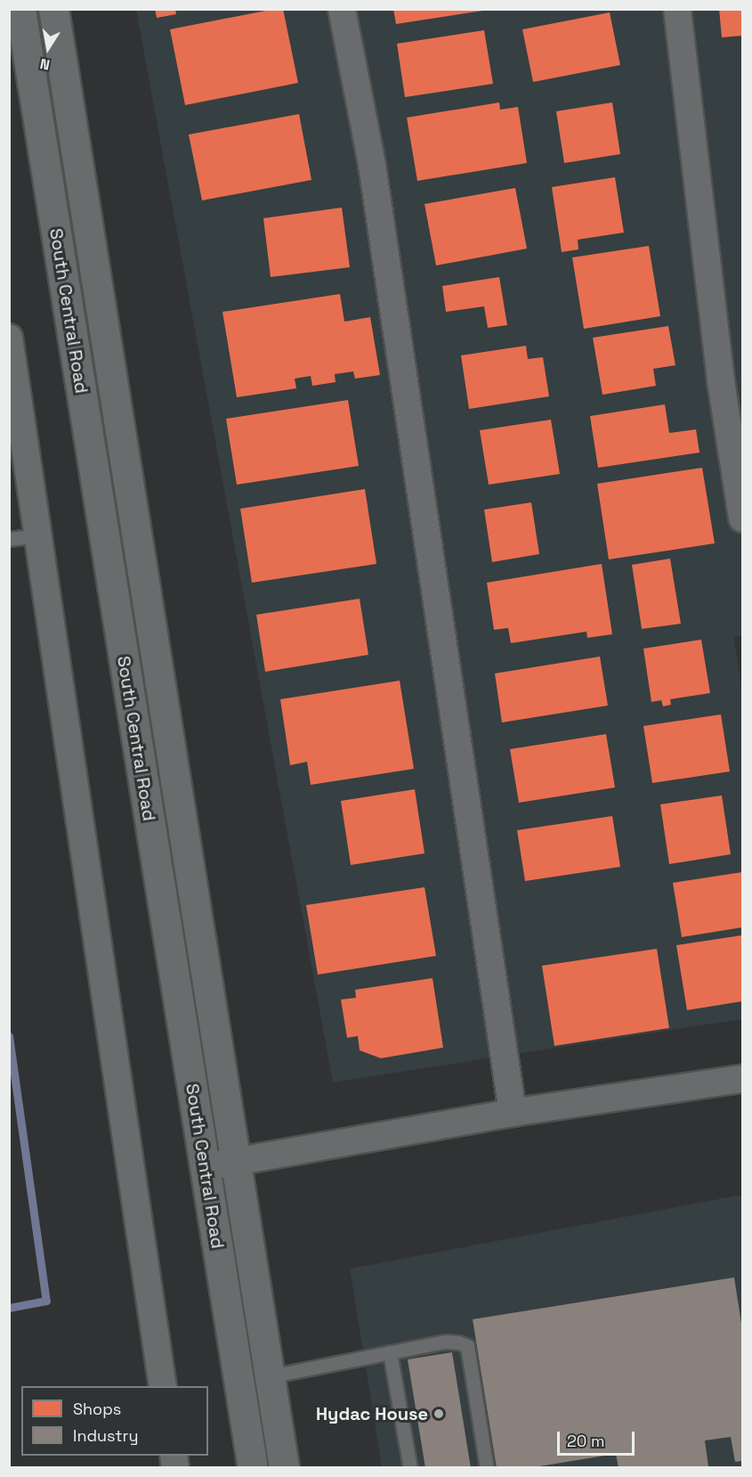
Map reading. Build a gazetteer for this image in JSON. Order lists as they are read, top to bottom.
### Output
{
  "streets": {
    "main road": ["South Central Road"]
  },
  "places": ["Hydac House"],
  "legend": ["Shops", "Industry"],
  "scale_bar": "20 m",
  "north": "bottom"
}
